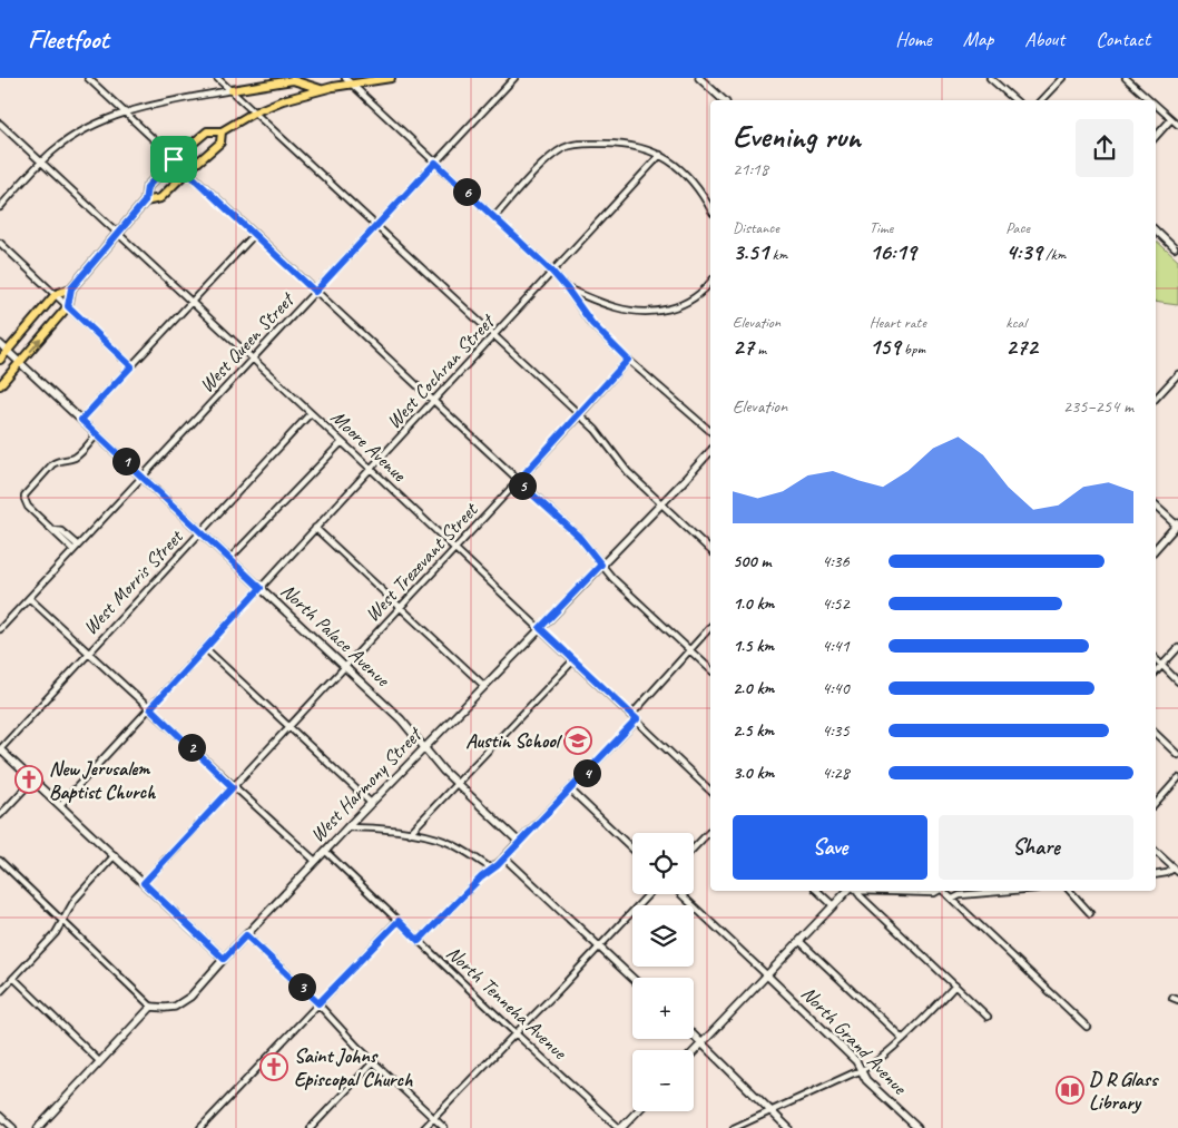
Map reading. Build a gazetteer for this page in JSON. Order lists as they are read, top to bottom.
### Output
{
  "streets": {
    "street": [
      "West Queen Street",
      "West Cochran Street",
      "Moore Avenue",
      "West Trezevant Street",
      "West Morris Street",
      "North Palace Avenue",
      "West Harmony Street",
      "North Tenneha Avenue",
      "North Grand Avenue"
    ]
  },
  "crossings": [
    ["West Queen Street", "Moore Avenue"],
    ["West Queen Street", "North Palace Avenue"],
    ["West Cochran Street", "Moore Avenue"],
    ["West Cochran Street", "North Palace Avenue"],
    ["Moore Avenue", "West Trezevant Street"],
    ["Moore Avenue", "West Morris Street"],
    ["Moore Avenue", "West Harmony Street"],
    ["West Trezevant Street", "North Palace Avenue"],
    ["West Morris Street", "North Palace Avenue"],
    ["North Palace Avenue", "West Harmony Street"],
    ["West Harmony Street", "North Tenneha Avenue"]
  ],
  "places": {
    "school or university": ["Austin School"],
    "church": ["New Jerusalem Baptist Church", "Saint Johns Episcopal Church"],
    "library": ["D R Glass Library"]
  },
  "page": {
    "header": "Fleetfoot",
    "nav": [
      "Home",
      "Map",
      "About",
      "Contact"
    ],
    "heading": ["Evening run", "21:18"],
    "pins": [
      "6",
      "1",
      "5",
      "2",
      "4",
      "3"
    ],
    "stats": [
      ["Distance", "3.51 km"],
      ["Time", "16:19"],
      ["Pace", "4:39 /km"],
      ["Elevation", "27 m"],
      ["Heart rate", "159 bpm"],
      ["kcal", "272"]
    ],
    "chart": ["Elevation", "235–254 m"],
    "list": [
      {
        "name": "500 m",
        "note": "4:36"
      },
      {
        "name": "1.0 km",
        "note": "4:52"
      },
      {
        "name": "1.5 km",
        "note": "4:41"
      },
      {
        "name": "2.0 km",
        "note": "4:40"
      },
      {
        "name": "2.5 km",
        "note": "4:35"
      },
      {
        "name": "3.0 km",
        "note": "4:28"
      }
    ],
    "buttons": ["Save", "Share"],
    "map_buttons": ["+", "−"]
  }
}
